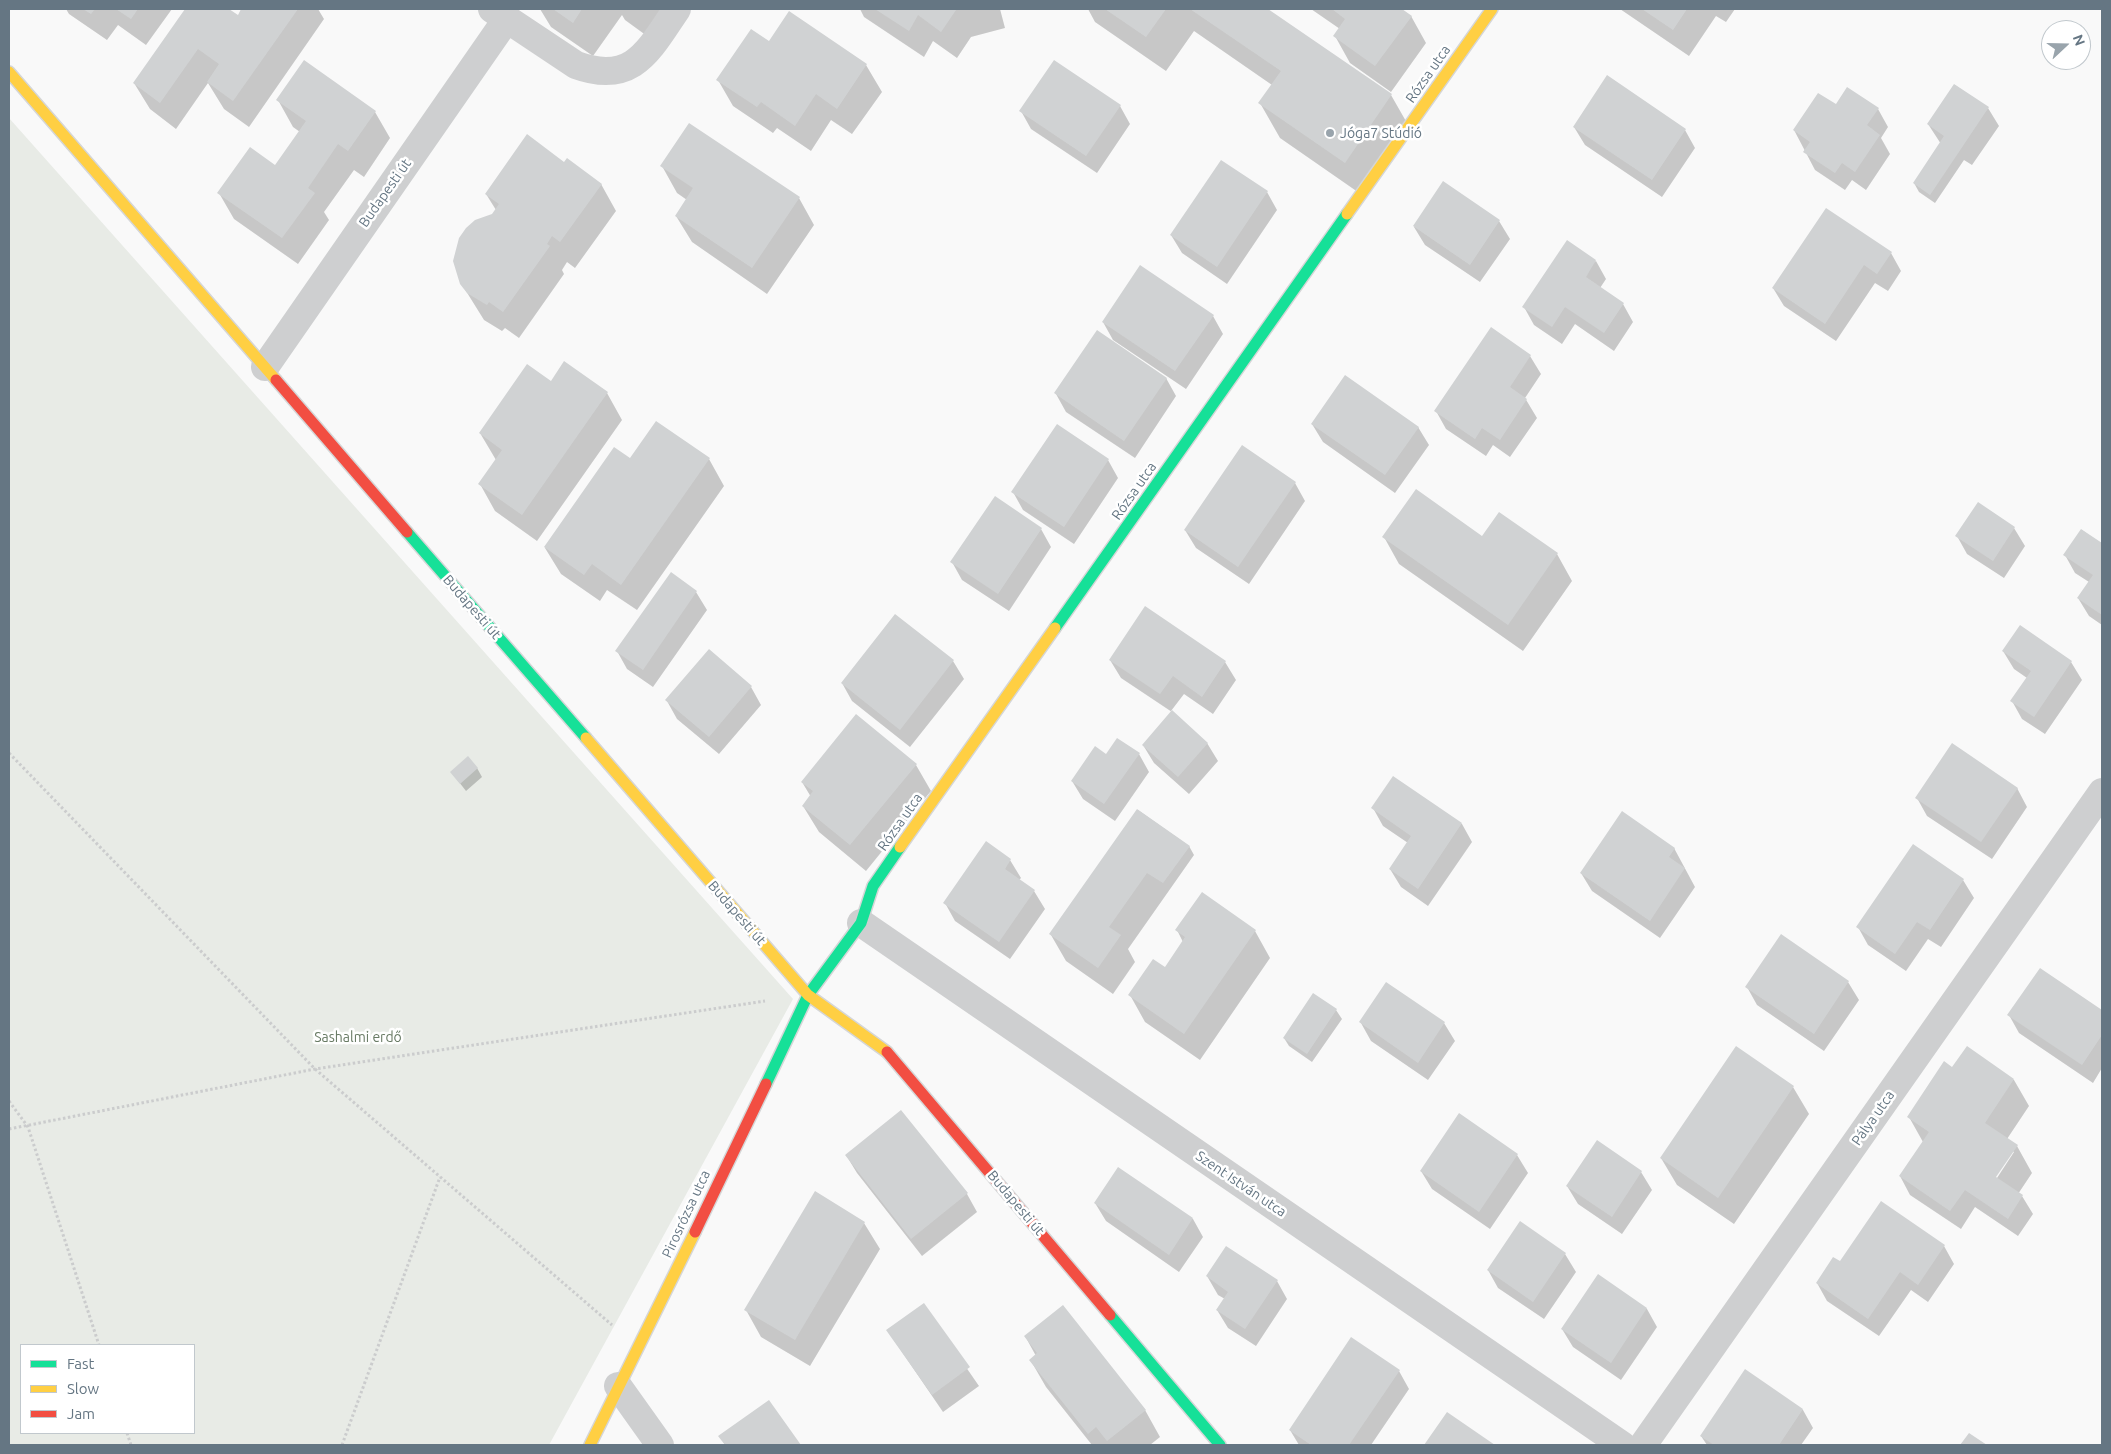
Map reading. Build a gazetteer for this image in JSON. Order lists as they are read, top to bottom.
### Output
{
  "streets": {
    "street": [
      "Rózsa utca",
      "Budapesti út",
      "Pálya utca",
      "Szent István utca",
      "Pirosrózsa utca"
    ]
  },
  "crossings": [
    ["Rózsa utca", "Budapesti út"],
    ["Rózsa utca", "Szent István utca"],
    ["Rózsa utca", "Pirosrózsa utca"],
    ["Budapesti út", "Pirosrózsa utca"]
  ],
  "parks": ["Sashalmi erdő"],
  "places": ["Jóga7 Stúdió"],
  "legend": ["Fast", "Slow", "Jam"],
  "north": "right"
}
